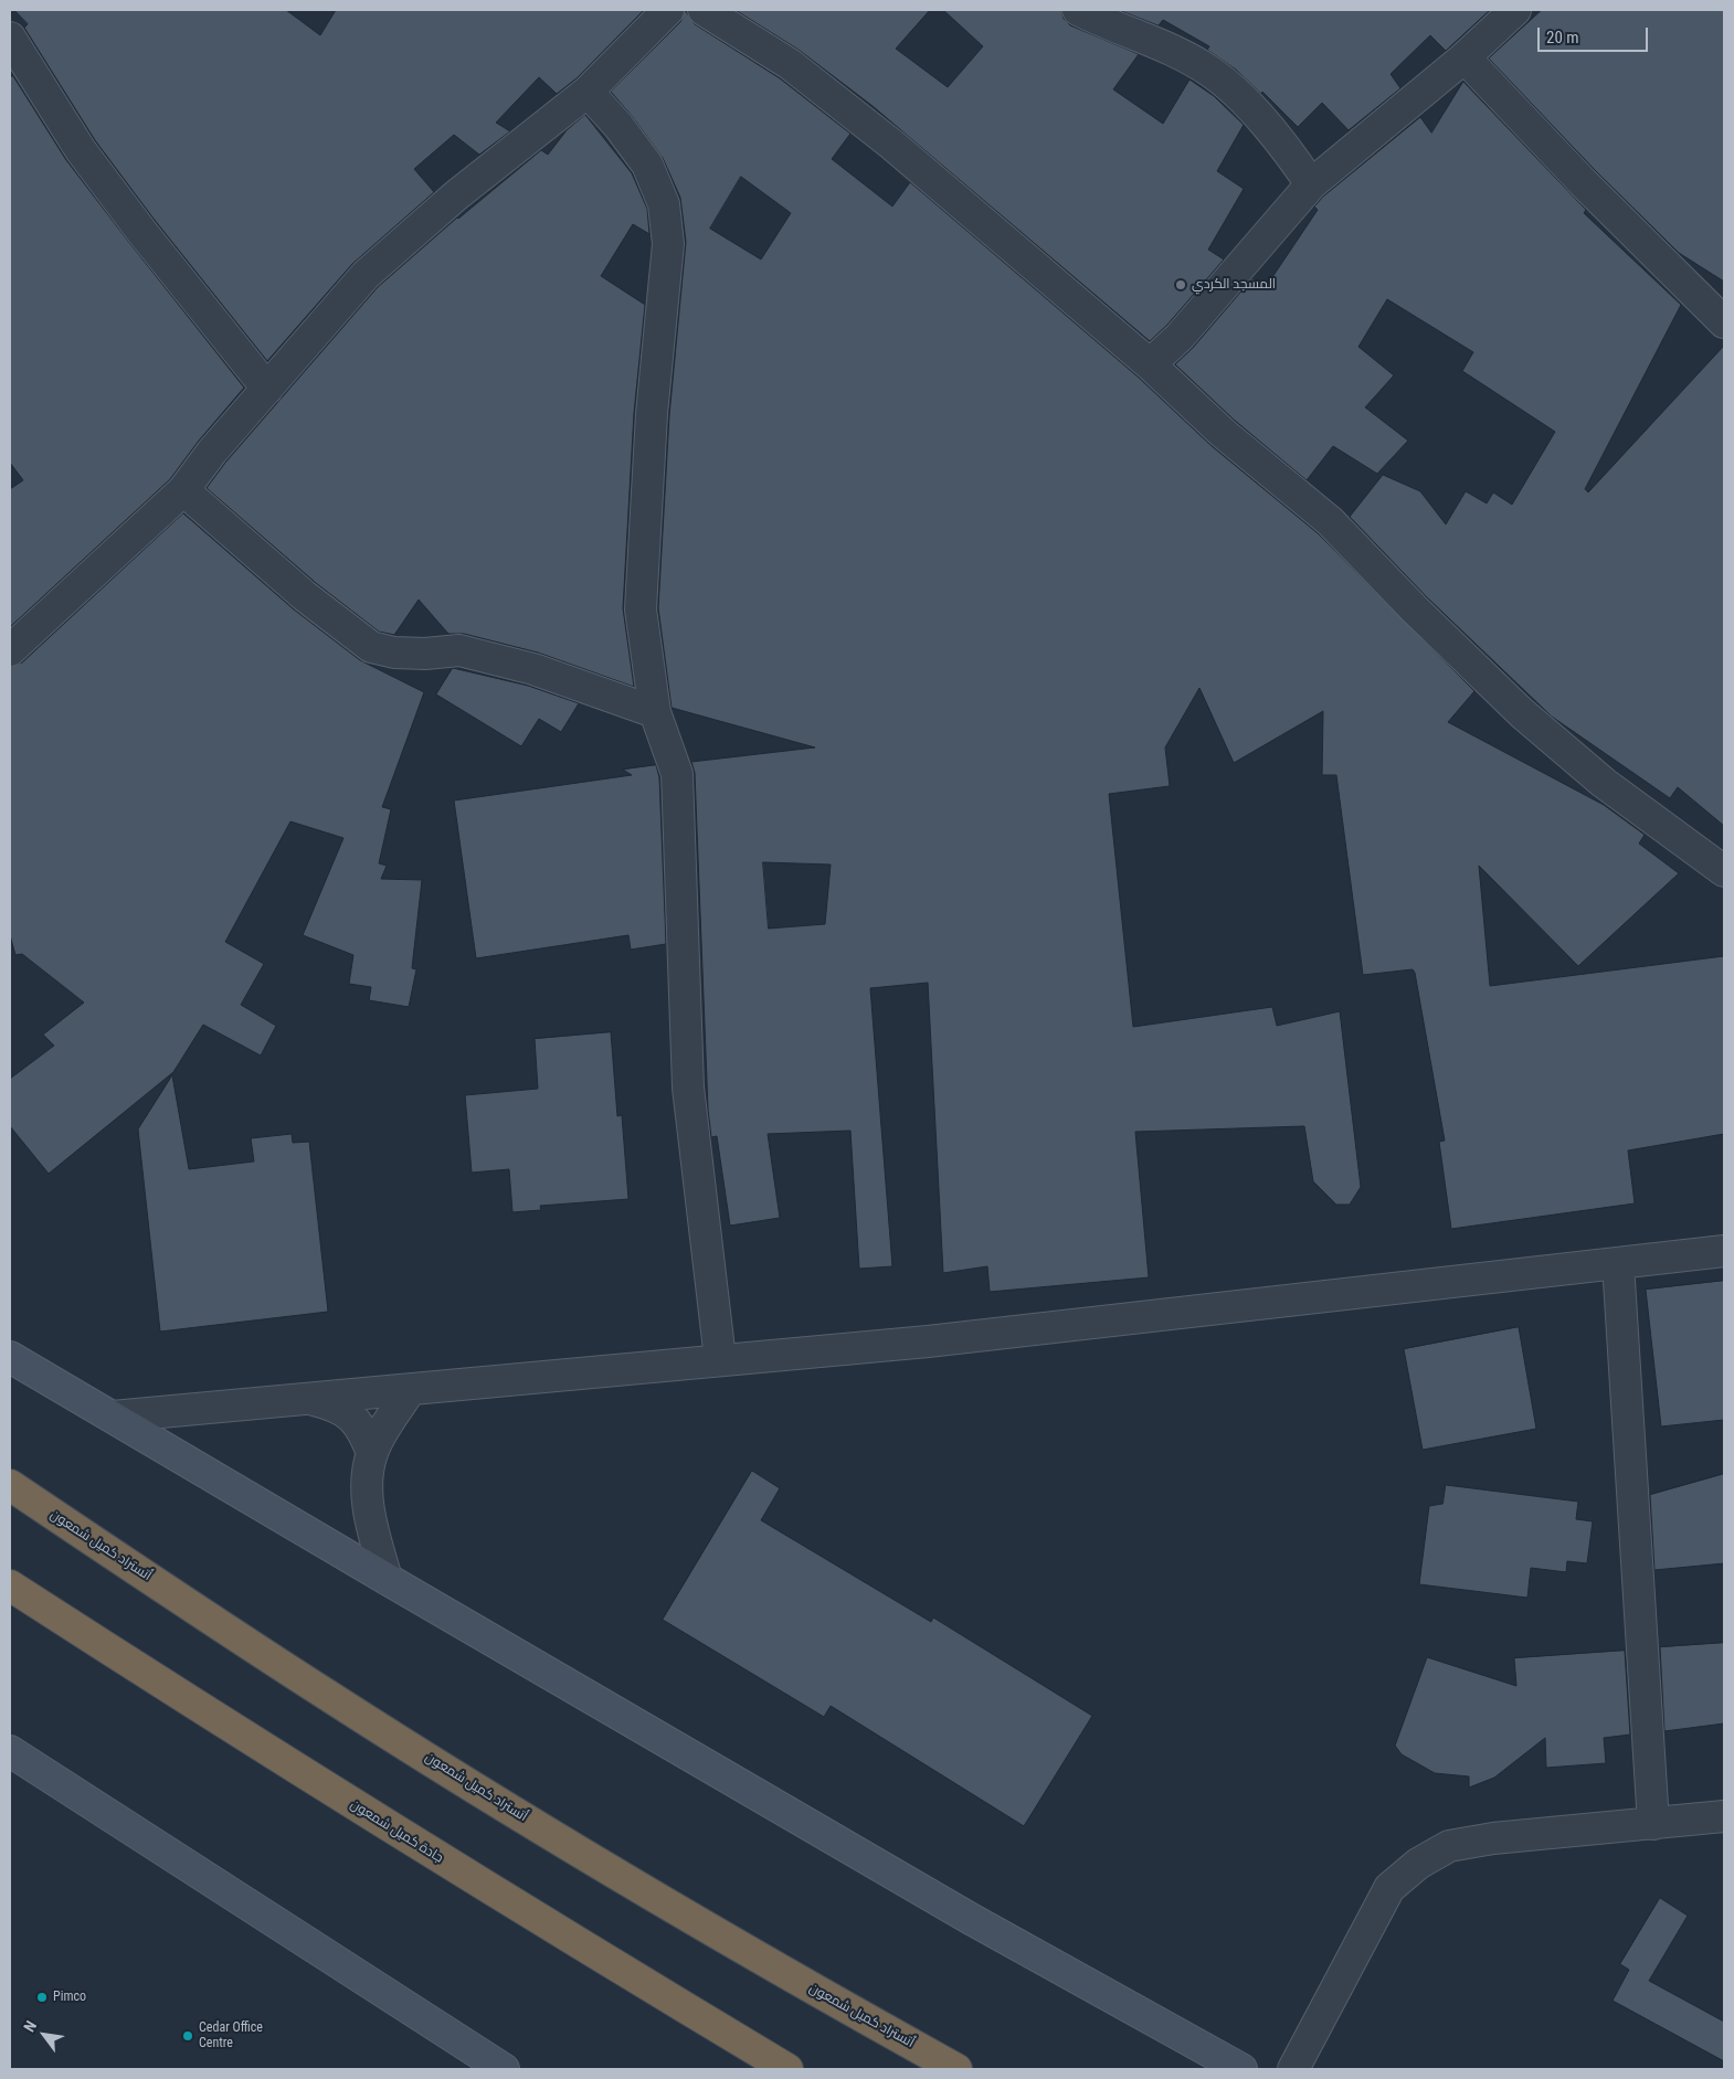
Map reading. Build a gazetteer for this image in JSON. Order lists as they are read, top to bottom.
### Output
{
  "streets": {
    "highway": ["أتستراد كميل شمعون", "جادة كميل شمعون"]
  },
  "places": ["المسجد الكردي", "Pimco", "Cedar Office Centre"],
  "scale_bar": "20 m",
  "north": "top left"
}
